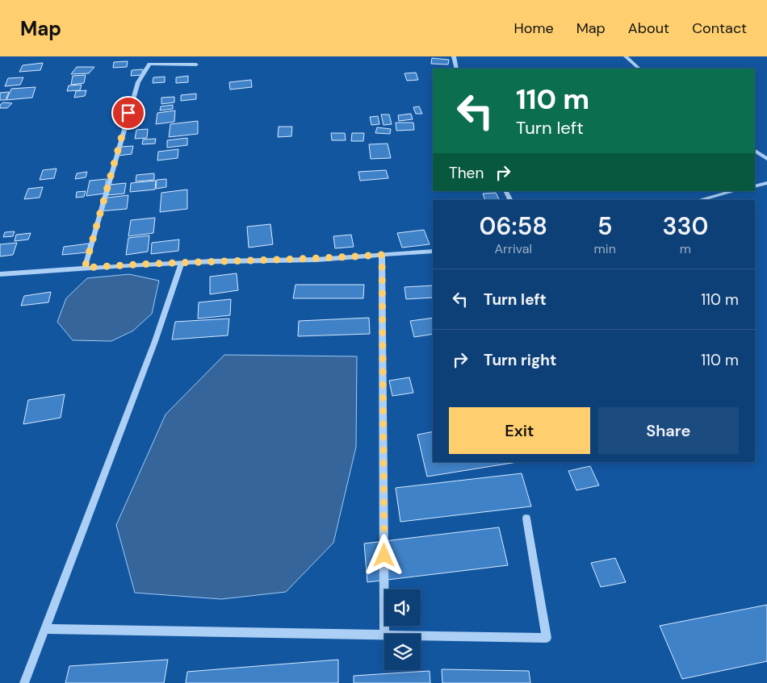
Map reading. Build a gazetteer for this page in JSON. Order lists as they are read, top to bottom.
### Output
{
  "page": {
    "header": "Map",
    "nav": [
      "Home",
      "Map",
      "About",
      "Contact"
    ],
    "turn": ["110 m", "Turn left"],
    "then": "Then",
    "eta": [
      "06:58",
      "Arrival",
      "5",
      "min",
      "330",
      "m"
    ],
    "list": [
      {
        "name": "Turn left",
        "value": "110 m"
      },
      {
        "name": "Turn right",
        "value": "110 m"
      }
    ],
    "buttons": ["Exit", "Share"]
  }
}
